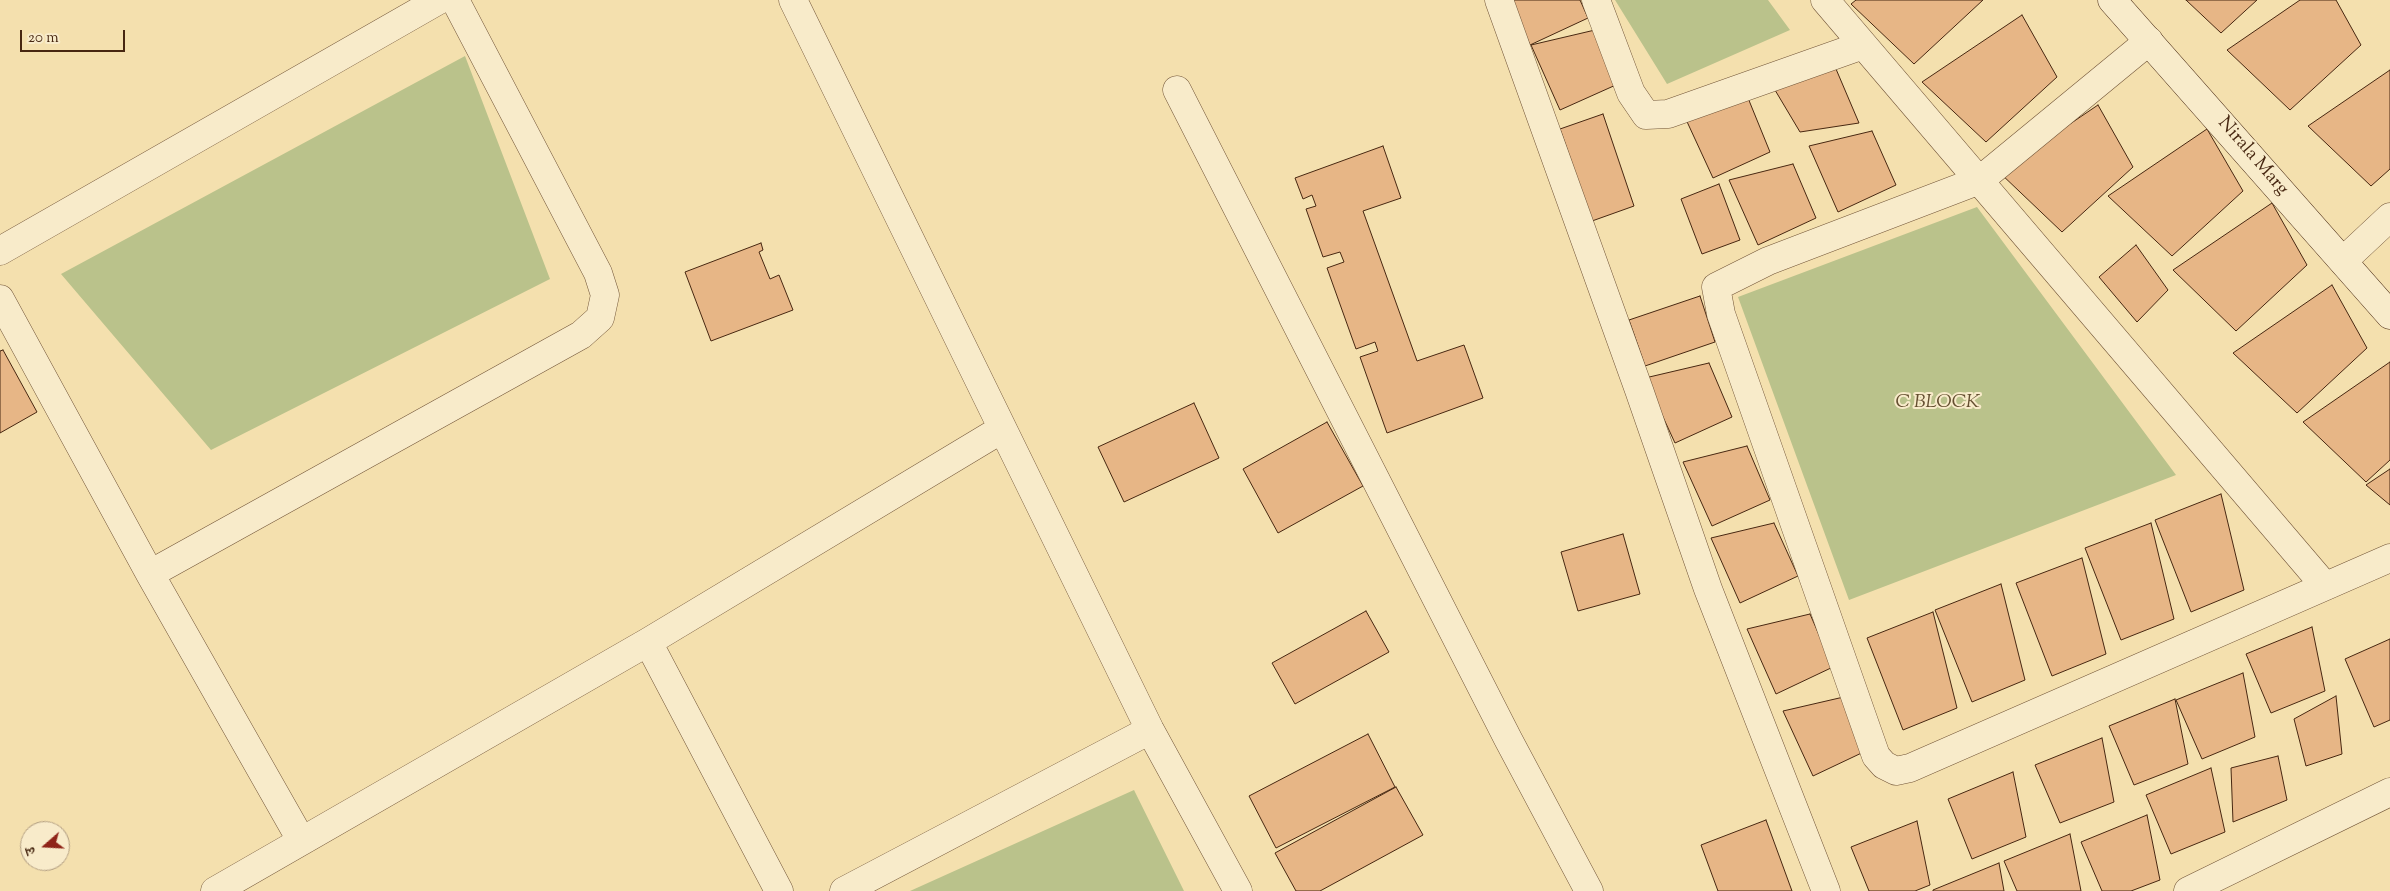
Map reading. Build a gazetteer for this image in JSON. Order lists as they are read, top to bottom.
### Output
{
  "streets": {
    "street": ["Nirala Marg"]
  },
  "parks": ["C BLOCK"],
  "scale_bar": "20 m",
  "north": "left"
}
